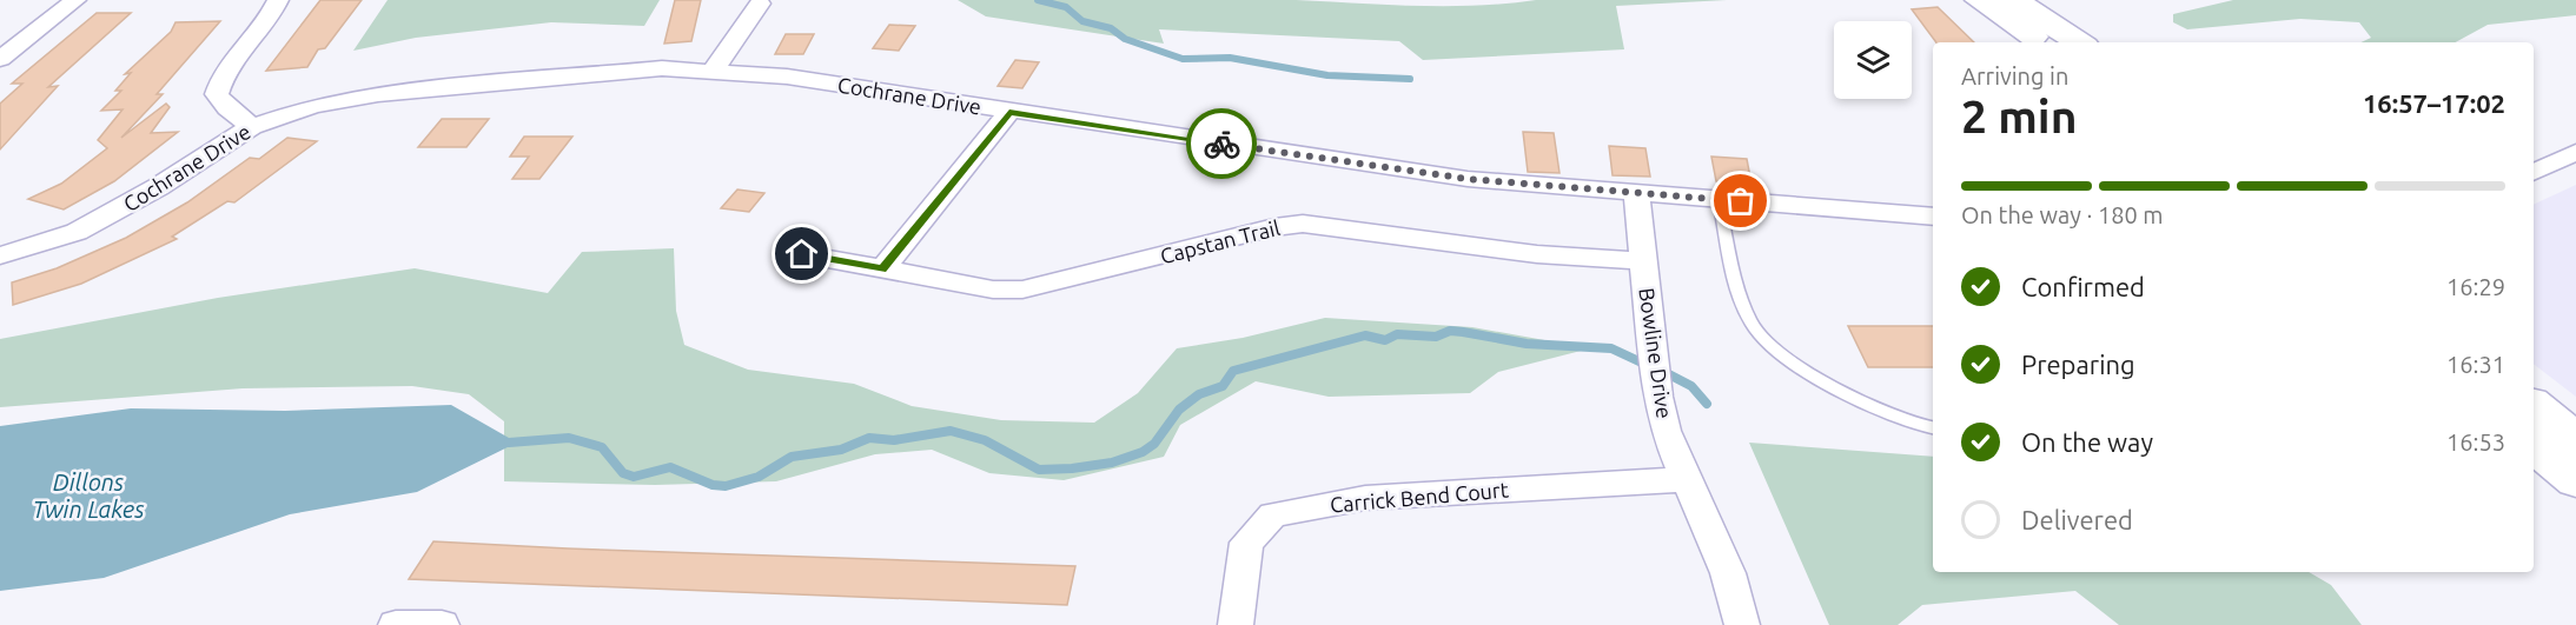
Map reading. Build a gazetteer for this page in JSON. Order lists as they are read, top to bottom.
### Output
{
  "streets": {
    "street": [
      "Cochrane Drive",
      "Capstan Trail",
      "Bowline Drive",
      "Carrick Bend Court"
    ]
  },
  "crossings": [
    ["Cochrane Drive", "Bowline Drive"],
    ["Capstan Trail", "Bowline Drive"],
    ["Bowline Drive", "Carrick Bend Court"]
  ],
  "water": ["Dillons Twin Lakes"],
  "page": {
    "heading": ["2 min", "Arriving in", "16:57–17:02"],
    "bar": "On the way · 180 m",
    "list": [
      ["Confirmed", "16:29"],
      ["Preparing", "16:31"],
      ["On the way", "16:53"],
      "Delivered"
    ]
  }
}
